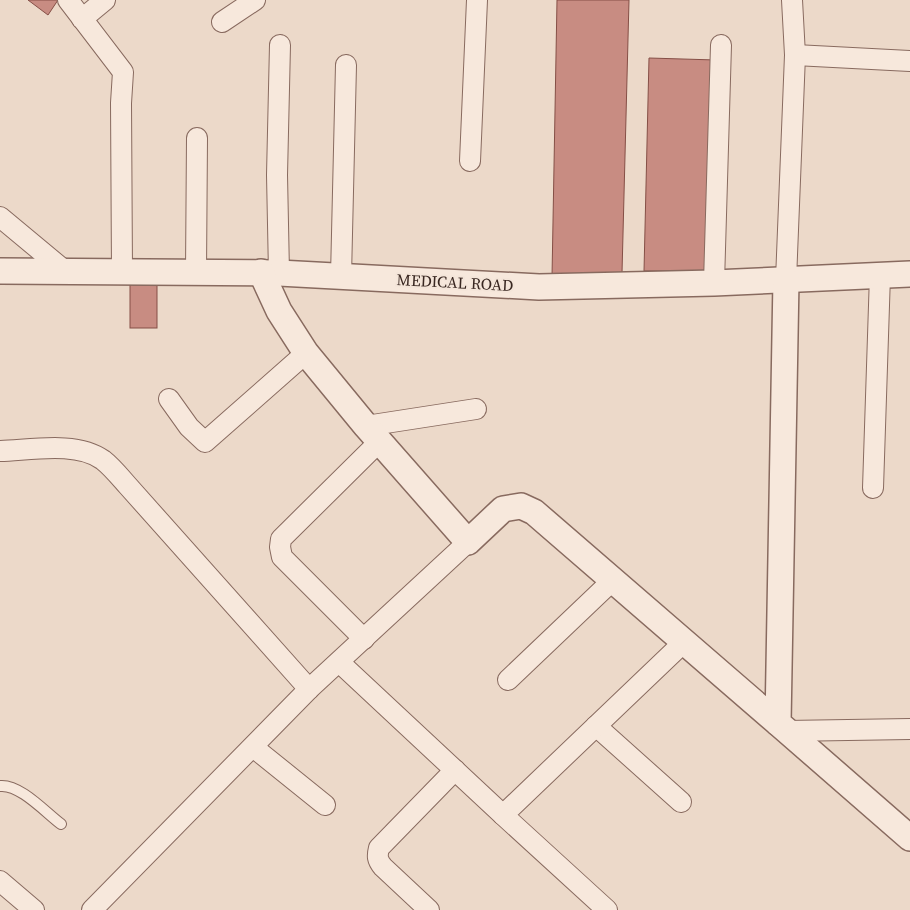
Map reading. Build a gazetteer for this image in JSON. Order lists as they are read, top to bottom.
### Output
{
  "streets": {
    "street": ["MEDICAL ROAD"]
  }
}
